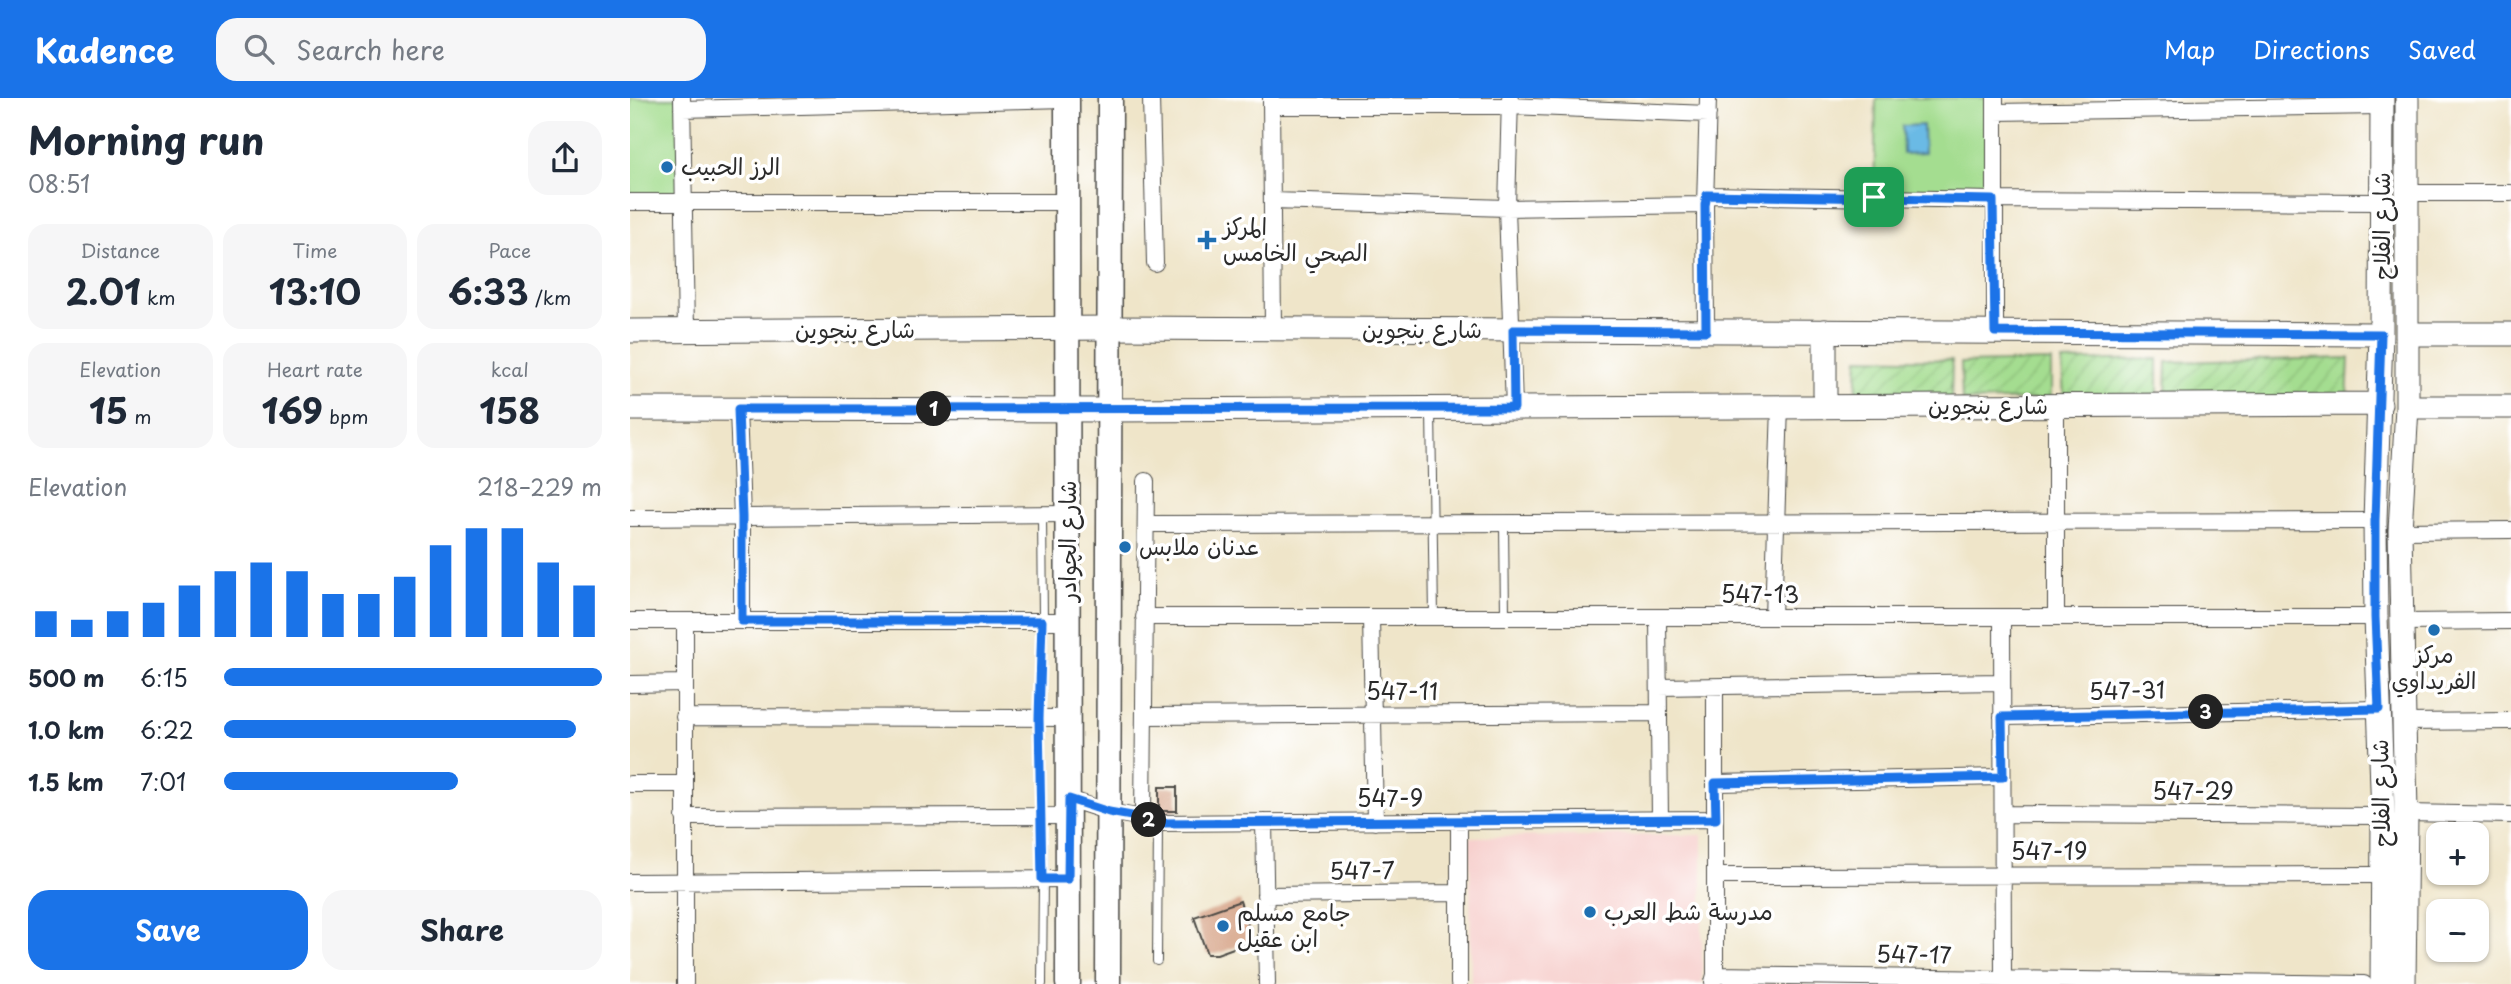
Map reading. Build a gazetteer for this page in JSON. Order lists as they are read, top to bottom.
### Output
{
  "streets": {
    "main road": ["شارع الچوادر"],
    "street": [
      "شارع الفلاح",
      "شارع بنجوين",
      "547-13",
      "547-31",
      "547-11",
      "547-29",
      "547-9",
      "547-19",
      "547-7",
      "547-17"
    ]
  },
  "crossings": [
    ["شارع الفلاح", "شارع بنجوين"],
    ["شارع الفلاح", "547-13"],
    ["شارع الفلاح", "547-31"],
    ["شارع الفلاح", "547-29"],
    ["شارع الفلاح", "547-19"],
    ["شارع بنجوين", "شارع الچوادر"],
    ["شارع الچوادر", "547-9"]
  ],
  "places": {
    "other": [
      "الرز الحبيب",
      "عدنان ملابس",
      "مركز الفريداوي",
      "مدرسة شط العرب",
      "جامع مسلم ابن عقيل"
    ],
    "health": ["المركز الصحي الخامس"]
  },
  "page": {
    "header": "Kadence",
    "search": "Search here",
    "nav": ["Map", "Directions", "Saved"],
    "heading": ["Morning run", "08:51"],
    "stats": [
      ["Distance", "2.01 km"],
      ["Time", "13:10"],
      ["Pace", "6:33 /km"],
      ["Elevation", "15 m"],
      ["Heart rate", "169 bpm"],
      ["kcal", "158"]
    ],
    "pins": ["1", "3", "2"],
    "chart": ["Elevation", "218–229 m"],
    "list": [
      {
        "name": "500 m",
        "note": "6:15"
      },
      {
        "name": "1.0 km",
        "note": "6:22"
      },
      {
        "name": "1.5 km",
        "note": "7:01"
      }
    ],
    "map_buttons": ["+", "−"],
    "buttons": ["Save", "Share"]
  }
}
